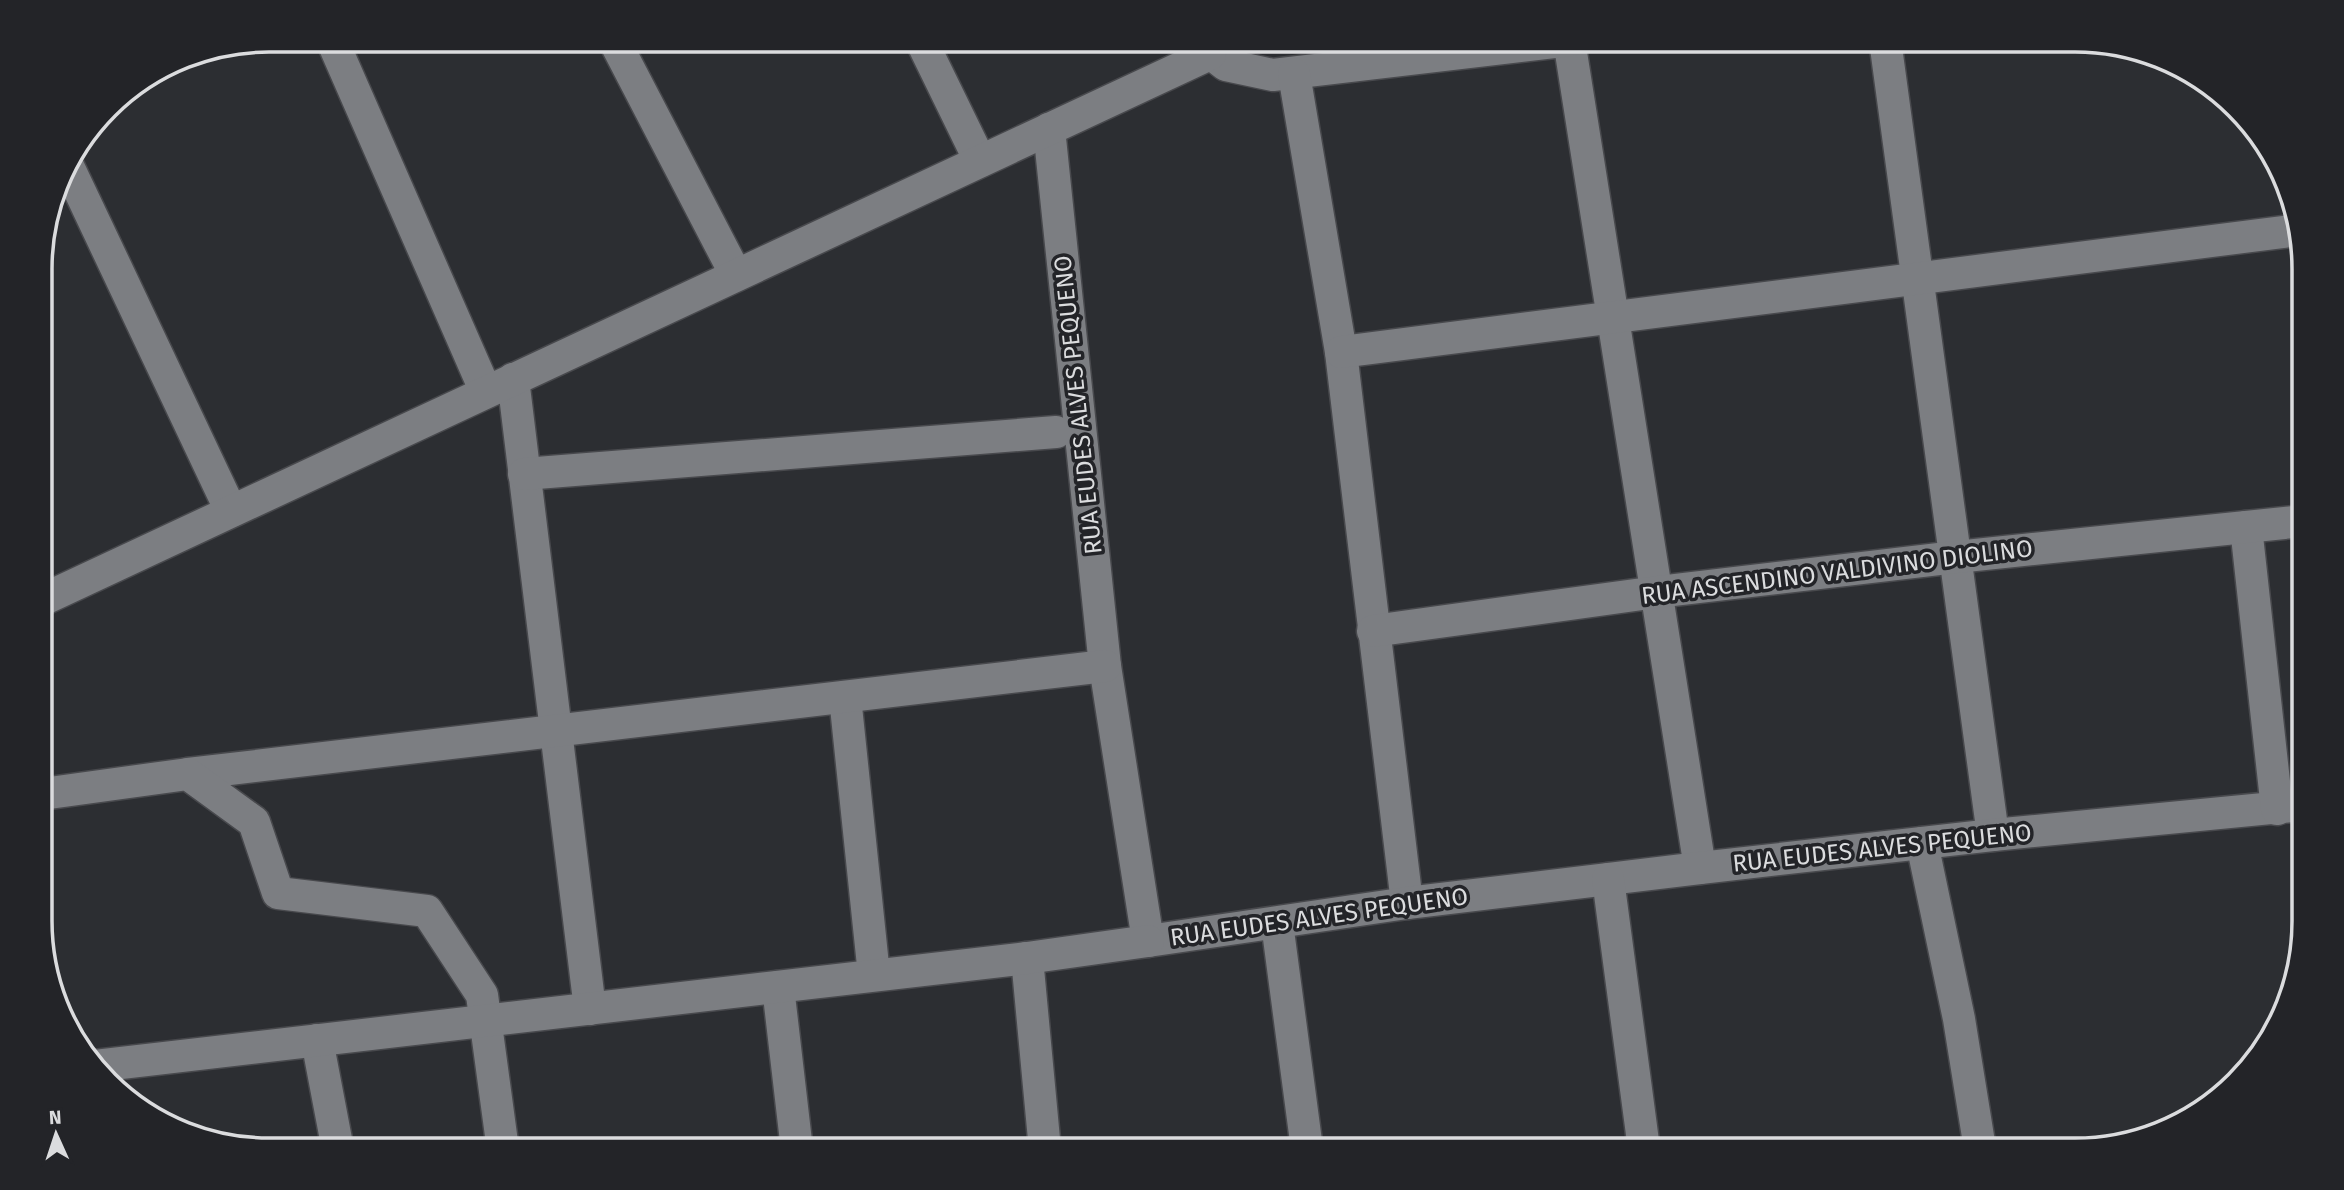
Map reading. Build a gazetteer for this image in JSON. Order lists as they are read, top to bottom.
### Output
{
  "streets": {
    "street": ["RUA EUDES ALVES PEQUENO", "RUA ASCENDINO VALDIVINO DIOLINO"]
  },
  "north": "top"
}
